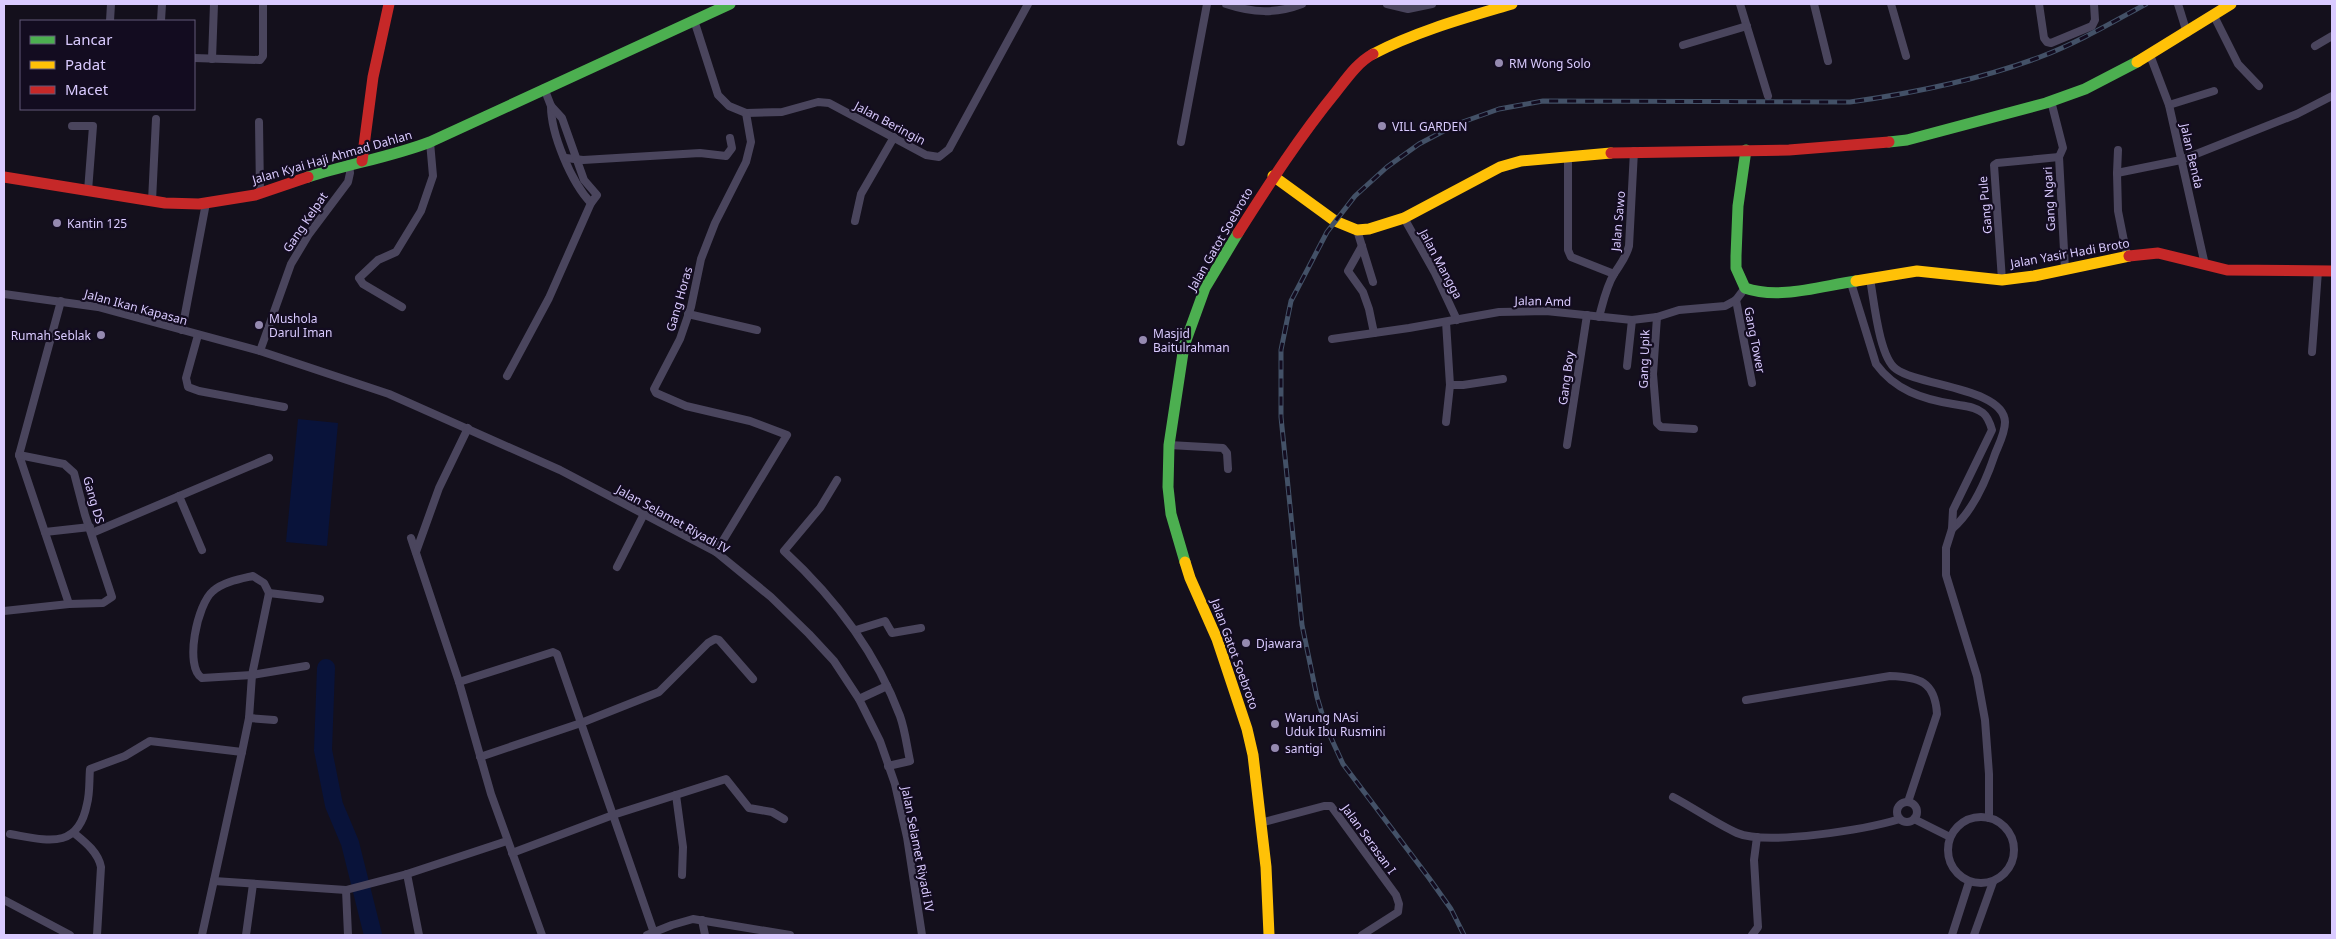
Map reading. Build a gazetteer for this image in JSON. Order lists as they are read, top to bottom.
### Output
{
  "streets": {
    "street": [
      "Jalan Beringin",
      "Jalan Benda",
      "Jalan Kyai Haji Ahmad Dahlan",
      "Gang Ngari",
      "Gang Pule",
      "Jalan Sawo",
      "Gang Kelpat",
      "Jalan Gatot Soebroto",
      "Jalan Yasir Hadi Broto",
      "Jalan Mangga",
      "Gang Horas",
      "Jalan Amd",
      "Jalan Ikan Kapasan",
      "Gang Tower",
      "Gang Upik",
      "Gang Boy",
      "Gang DS",
      "Jalan Selamet Riyadi IV",
      "Jalan Serasan I"
    ]
  },
  "crossings": [
    ["Jalan Beringin", "Gang Horas"],
    ["Jalan Benda", "Jalan Yasir Hadi Broto"],
    ["Jalan Kyai Haji Ahmad Dahlan", "Gang Kelpat"],
    ["Gang Ngari", "Gang Pule"],
    ["Gang Ngari", "Jalan Yasir Hadi Broto"],
    ["Gang Pule", "Jalan Yasir Hadi Broto"],
    ["Jalan Sawo", "Jalan Amd"],
    ["Gang Kelpat", "Jalan Ikan Kapasan"],
    ["Gang Kelpat", "Jalan Selamet Riyadi IV"],
    ["Jalan Gatot Soebroto", "Jalan Serasan I"],
    ["Jalan Mangga", "Jalan Amd"],
    ["Gang Horas", "Jalan Selamet Riyadi IV"],
    ["Jalan Amd", "Gang Tower"],
    ["Jalan Amd", "Gang Upik"],
    ["Jalan Amd", "Gang Boy"],
    ["Jalan Ikan Kapasan", "Jalan Selamet Riyadi IV"]
  ],
  "places": [
    "RM Wong Solo",
    "VILL GARDEN",
    "Kantin 125",
    "Mushola Darul Iman",
    "Rumah Seblak",
    "Masjid Baitulrahman",
    "Djawara",
    "Warung NAsi Uduk Ibu Rusmini",
    "santigi"
  ],
  "legend": ["Lancar", "Padat", "Macet"]
}
